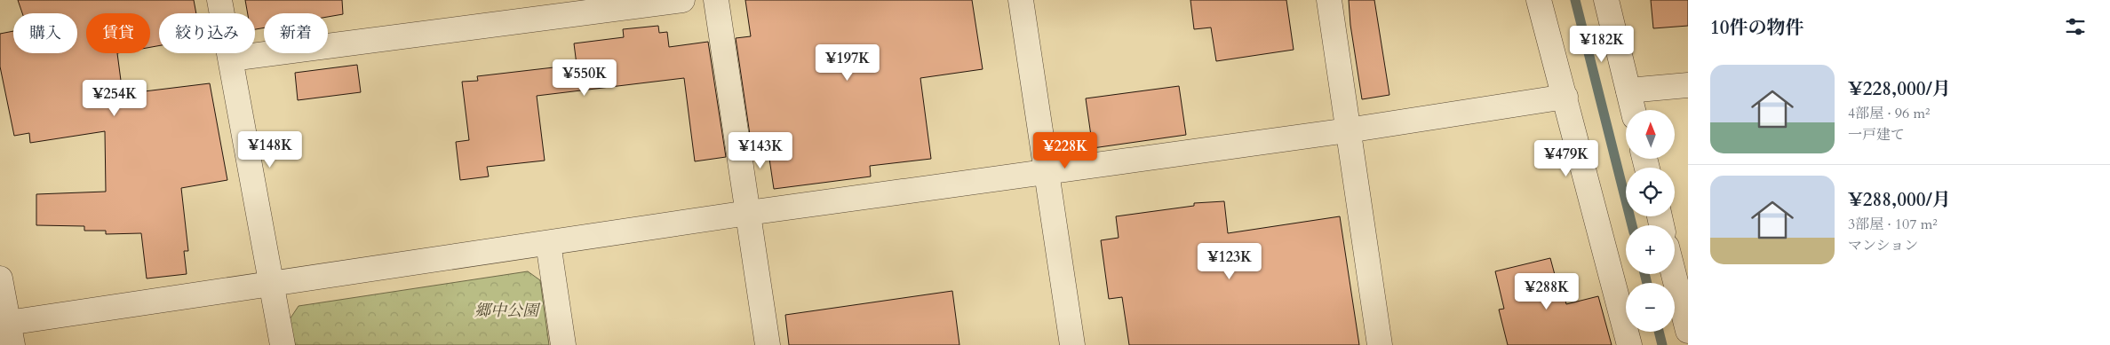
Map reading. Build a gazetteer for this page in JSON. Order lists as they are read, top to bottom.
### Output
{
  "parks": ["郷中公園"],
  "north": "top",
  "page": {
    "heading": "10件の物件",
    "chip": [
      "購入",
      "賃貸",
      "絞り込み",
      "新着"
    ],
    "price": [
      "¥182K",
      "¥197K",
      "¥550K",
      "¥254K",
      "¥148K",
      "¥143K",
      "¥228K",
      "¥479K",
      "¥123K",
      "¥288K"
    ],
    "list": [
      {
        "name": "¥228,000/月",
        "note": "4部屋 · 96 m² · 一戸建て"
      },
      {
        "name": "¥288,000/月",
        "note": "3部屋 · 107 m² · マンション"
      }
    ],
    "map_buttons": ["+", "−"]
  }
}
